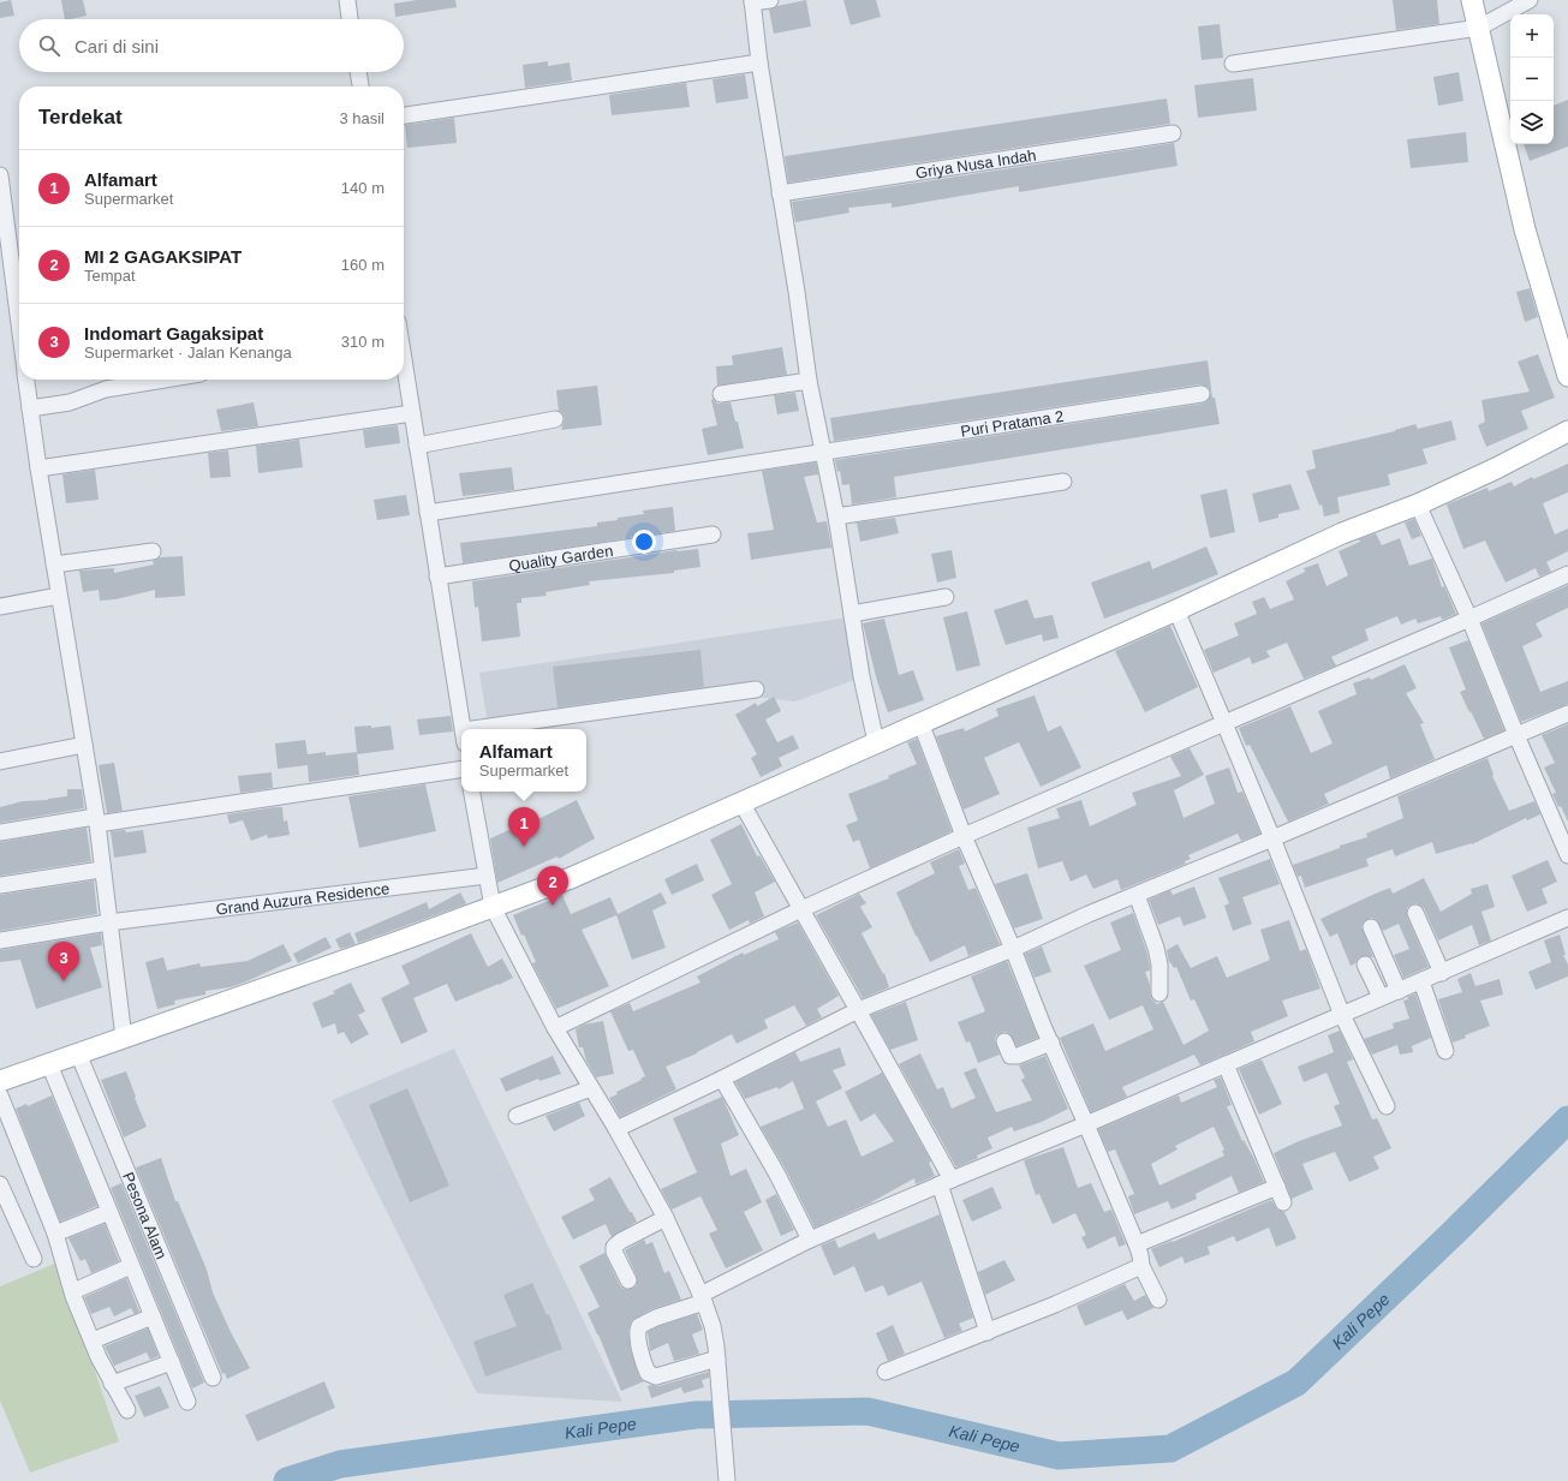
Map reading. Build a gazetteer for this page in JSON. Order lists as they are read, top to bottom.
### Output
{
  "streets": {
    "street": [
      "Griya Nusa Indah",
      "Puri Pratama 2",
      "Quality Garden",
      "Grand Auzura Residence",
      "Pesona Alam"
    ]
  },
  "water": ["Kali Pepe"],
  "page": {
    "map_buttons": ["+", "−"],
    "search": "Cari di sini",
    "heading": ["Terdekat", "3 hasil"],
    "list": [
      {
        "mark": "1",
        "name": "Alfamart",
        "note": "Supermarket",
        "value": "140 m"
      },
      {
        "mark": "2",
        "name": "MI 2 GAGAKSIPAT",
        "note": "Tempat",
        "value": "160 m"
      },
      {
        "mark": "3",
        "name": "Indomart Gagaksipat",
        "note": "Supermarket · Jalan Kenanga",
        "value": "310 m"
      }
    ],
    "popup": ["Alfamart", "Supermarket"],
    "pins": ["1", "2", "3"]
  }
}
